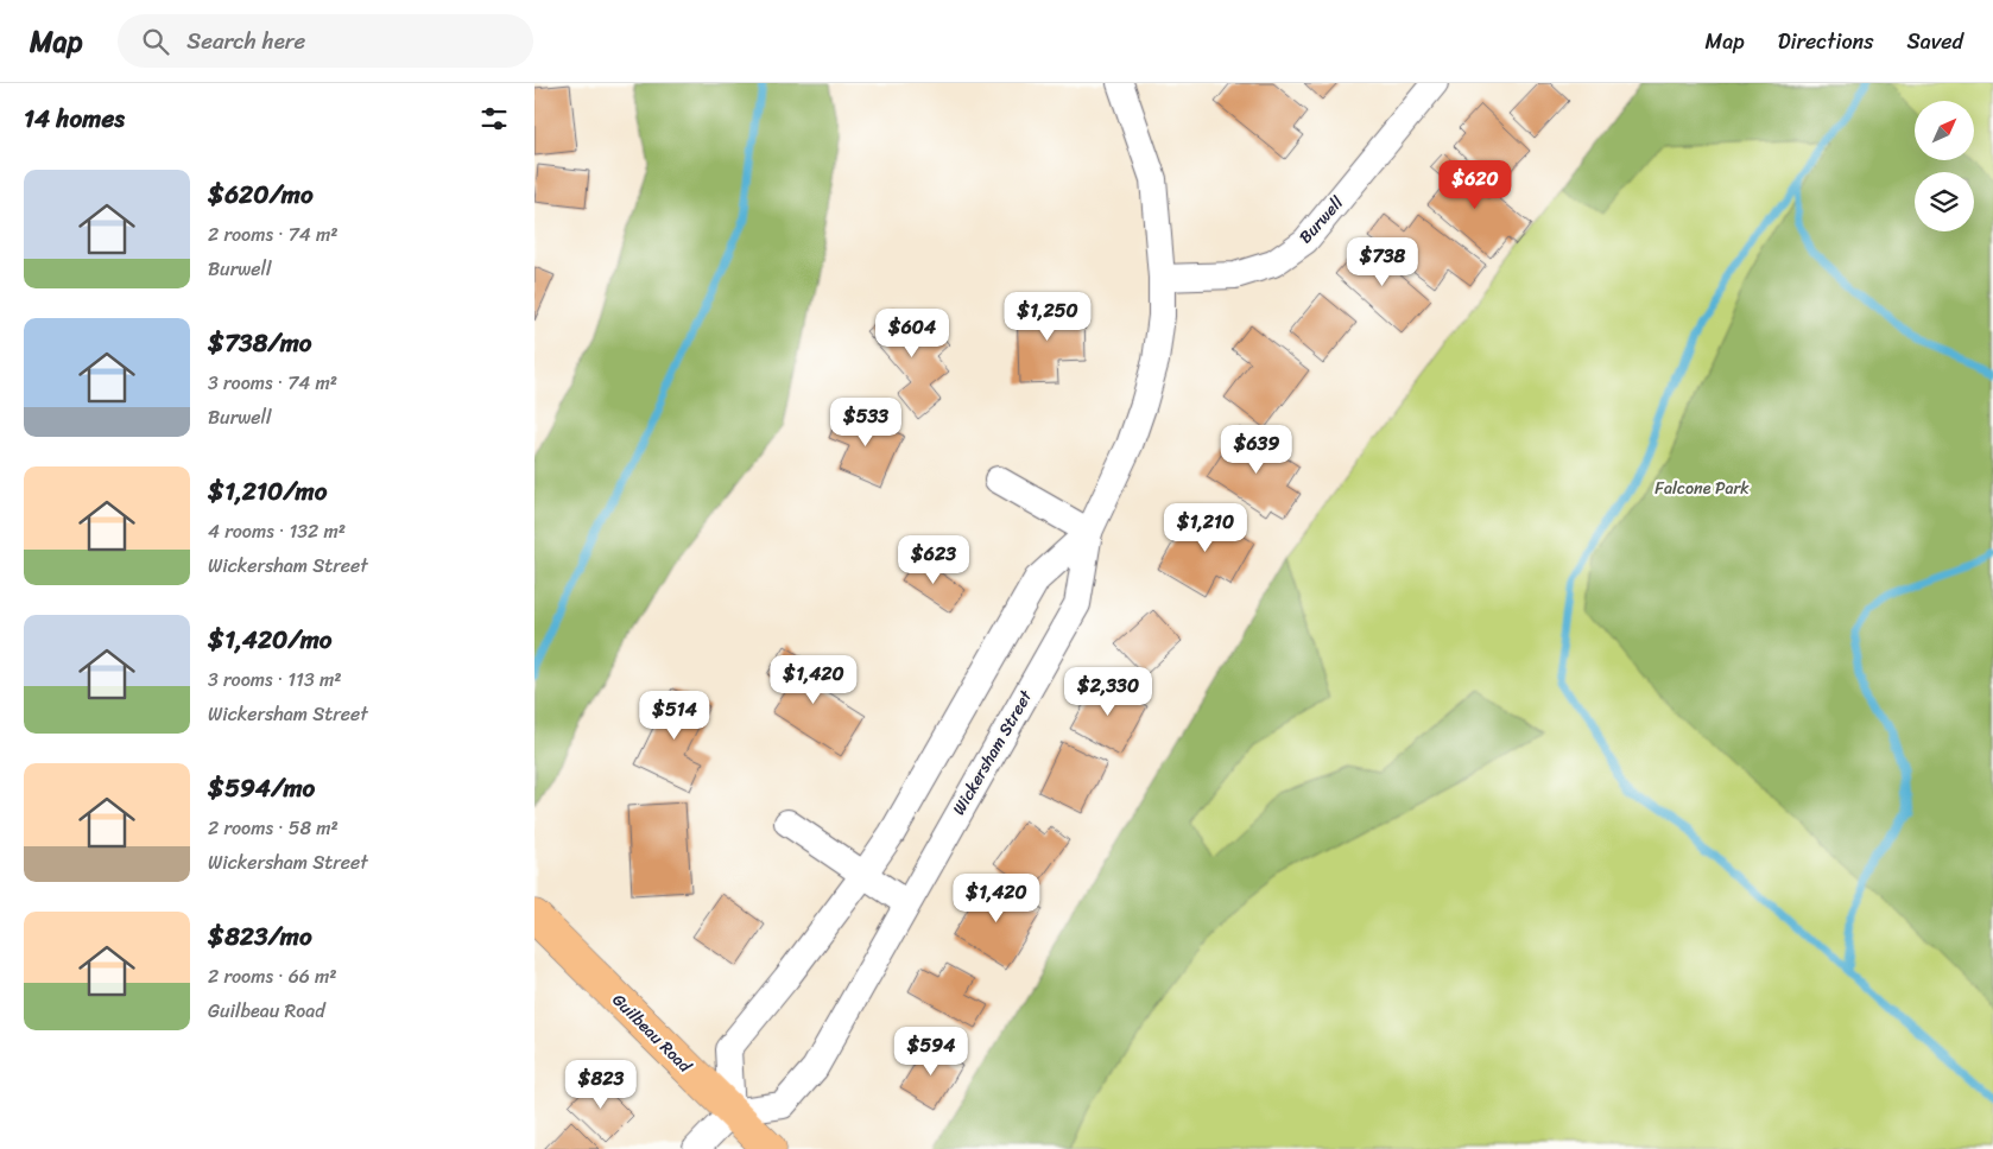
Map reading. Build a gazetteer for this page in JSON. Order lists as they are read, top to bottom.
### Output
{
  "streets": {
    "main road": ["Guilbeau Road"],
    "street": ["Burwell", "Wickersham Street"]
  },
  "crossings": [
    ["Burwell", "Wickersham Street"],
    ["Wickersham Street", "Guilbeau Road"]
  ],
  "parks": ["Falcone Park"],
  "north": "top right",
  "page": {
    "header": "Map",
    "search": "Search here",
    "nav": ["Map", "Directions", "Saved"],
    "heading": "14 homes",
    "list": [
      {
        "name": "$620/mo",
        "note": "2 rooms · 74 m² · Burwell"
      },
      {
        "name": "$738/mo",
        "note": "3 rooms · 74 m² · Burwell"
      },
      {
        "name": "$1,210/mo",
        "note": "4 rooms · 132 m² · Wickersham Street"
      },
      {
        "name": "$1,420/mo",
        "note": "3 rooms · 113 m² · Wickersham Street"
      },
      {
        "name": "$594/mo",
        "note": "2 rooms · 58 m² · Wickersham Street"
      },
      {
        "name": "$823/mo",
        "note": "2 rooms · 66 m² · Guilbeau Road"
      }
    ],
    "price": [
      "$620",
      "$738",
      "$1,250",
      "$604",
      "$533",
      "$639",
      "$1,210",
      "$623",
      "$1,420",
      "$2,330",
      "$514",
      "$1,420",
      "$594",
      "$823"
    ]
  }
}
